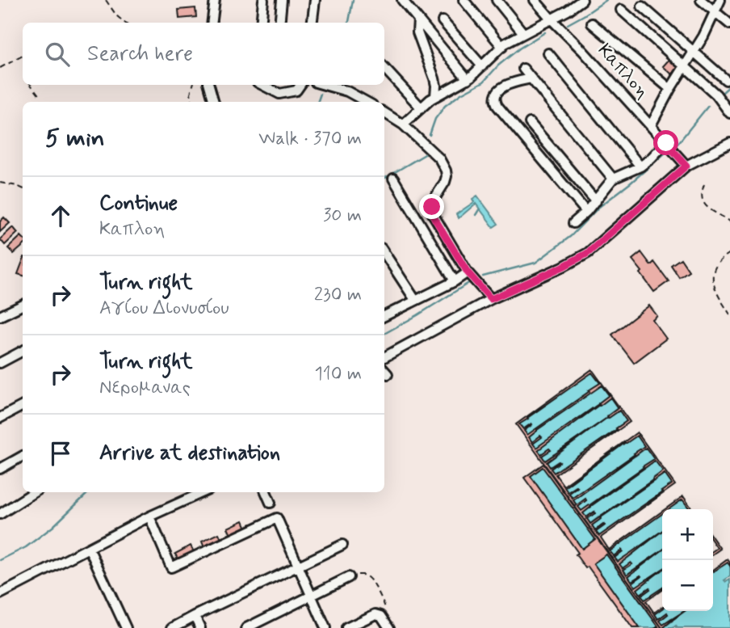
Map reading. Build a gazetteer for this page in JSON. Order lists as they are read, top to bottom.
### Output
{
  "streets": {
    "street": ["Καπλοη"]
  },
  "page": {
    "search": "Search here",
    "heading": ["5 min", "Walk · 370 m"],
    "list": [
      ["Continue", "Καπλοη", "30 m"],
      ["Turn right", "Αγίου Διονυσίου", "230 m"],
      ["Turn right", "Νερομανας", "110 m"],
      "Arrive at destination"
    ],
    "map_buttons": ["+", "−"]
  }
}
